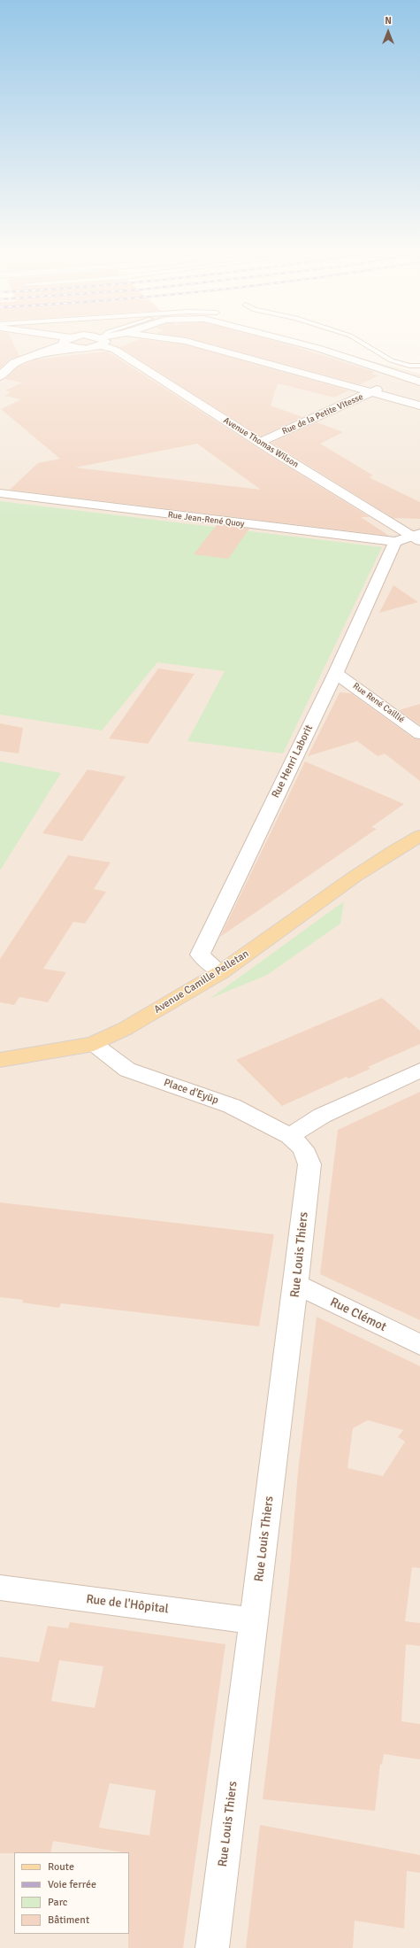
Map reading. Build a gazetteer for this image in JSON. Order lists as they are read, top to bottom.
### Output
{
  "streets": {
    "main road": ["Avenue Camille Pelletan"],
    "street": [
      "Rue de la Petite Vitesse",
      "Avenue Thomas Wilson",
      "Rue Jean-René Quoy",
      "Rue René Caillié",
      "Rue Henri Laborit",
      "Place d'Eyüp",
      "Rue Louis Thiers",
      "Rue Clémot",
      "Rue de l'Hôpital"
    ]
  },
  "crossings": [
    ["Rue de la Petite Vitesse", "Avenue Thomas Wilson"],
    ["Avenue Thomas Wilson", "Rue Jean-René Quoy"],
    ["Rue Jean-René Quoy", "Rue Henri Laborit"],
    ["Rue René Caillié", "Rue Henri Laborit"],
    ["Rue Henri Laborit", "Avenue Camille Pelletan"],
    ["Avenue Camille Pelletan", "Place d'Eyüp"],
    ["Place d'Eyüp", "Rue Louis Thiers"],
    ["Rue Louis Thiers", "Rue Clémot"],
    ["Rue Louis Thiers", "Rue de l'Hôpital"]
  ],
  "legend": [
    "Route",
    "Voie ferrée",
    "Parc",
    "Bâtiment"
  ],
  "north": "top"
}
